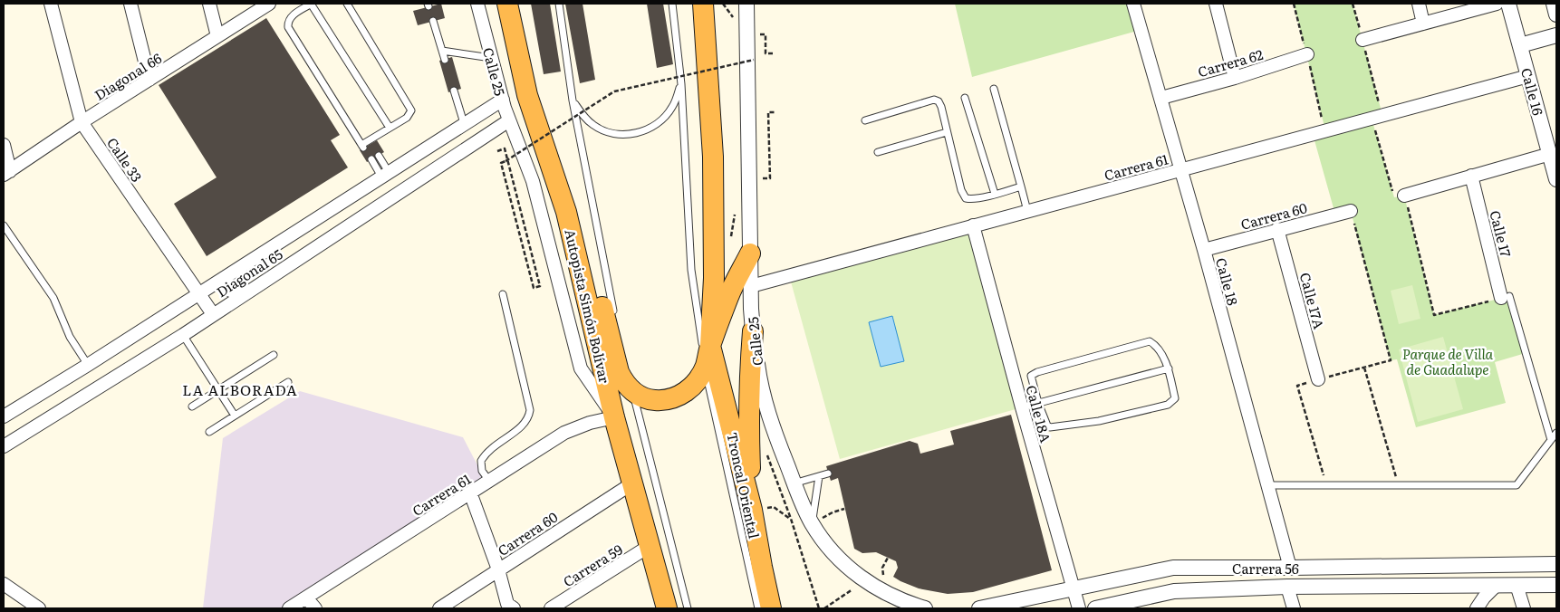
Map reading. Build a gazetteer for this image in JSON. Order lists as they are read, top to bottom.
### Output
{
  "streets": {
    "highway": ["Autopista Simón Bolívar"],
    "street": [
      "Carrera 62",
      "Calle 25",
      "Diagonal 66",
      "Calle 16",
      "Calle 33",
      "Carrera 61",
      "Carrera 60",
      "Calle 17",
      "Diagonal 65",
      "Calle 18",
      "Calle 17A",
      "Calle 18A",
      "Carrera 59",
      "Carrera 56"
    ],
    "lane": ["Troncal Oriental"]
  },
  "crossings": [
    ["Carrera 62", "Calle 18"],
    ["Calle 25", "Carrera 61"],
    ["Calle 25", "Diagonal 65"],
    ["Calle 25", "Autopista Simón Bolívar"],
    ["Diagonal 66", "Calle 33"],
    ["Calle 16", "Carrera 61"],
    ["Calle 33", "Diagonal 65"],
    ["Carrera 61", "Calle 18"],
    ["Carrera 61", "Autopista Simón Bolívar"],
    ["Carrera 61", "Calle 18A"],
    ["Carrera 60", "Calle 18"],
    ["Carrera 60", "Calle 17A"],
    ["Carrera 60", "Autopista Simón Bolívar"],
    ["Calle 18", "Carrera 56"],
    ["Autopista Simón Bolívar", "Carrera 59"],
    ["Calle 18A", "Carrera 56"]
  ],
  "districts": ["LA ALBORADA"],
  "parks": ["Parque de Villa de Guadalupe"]
}
